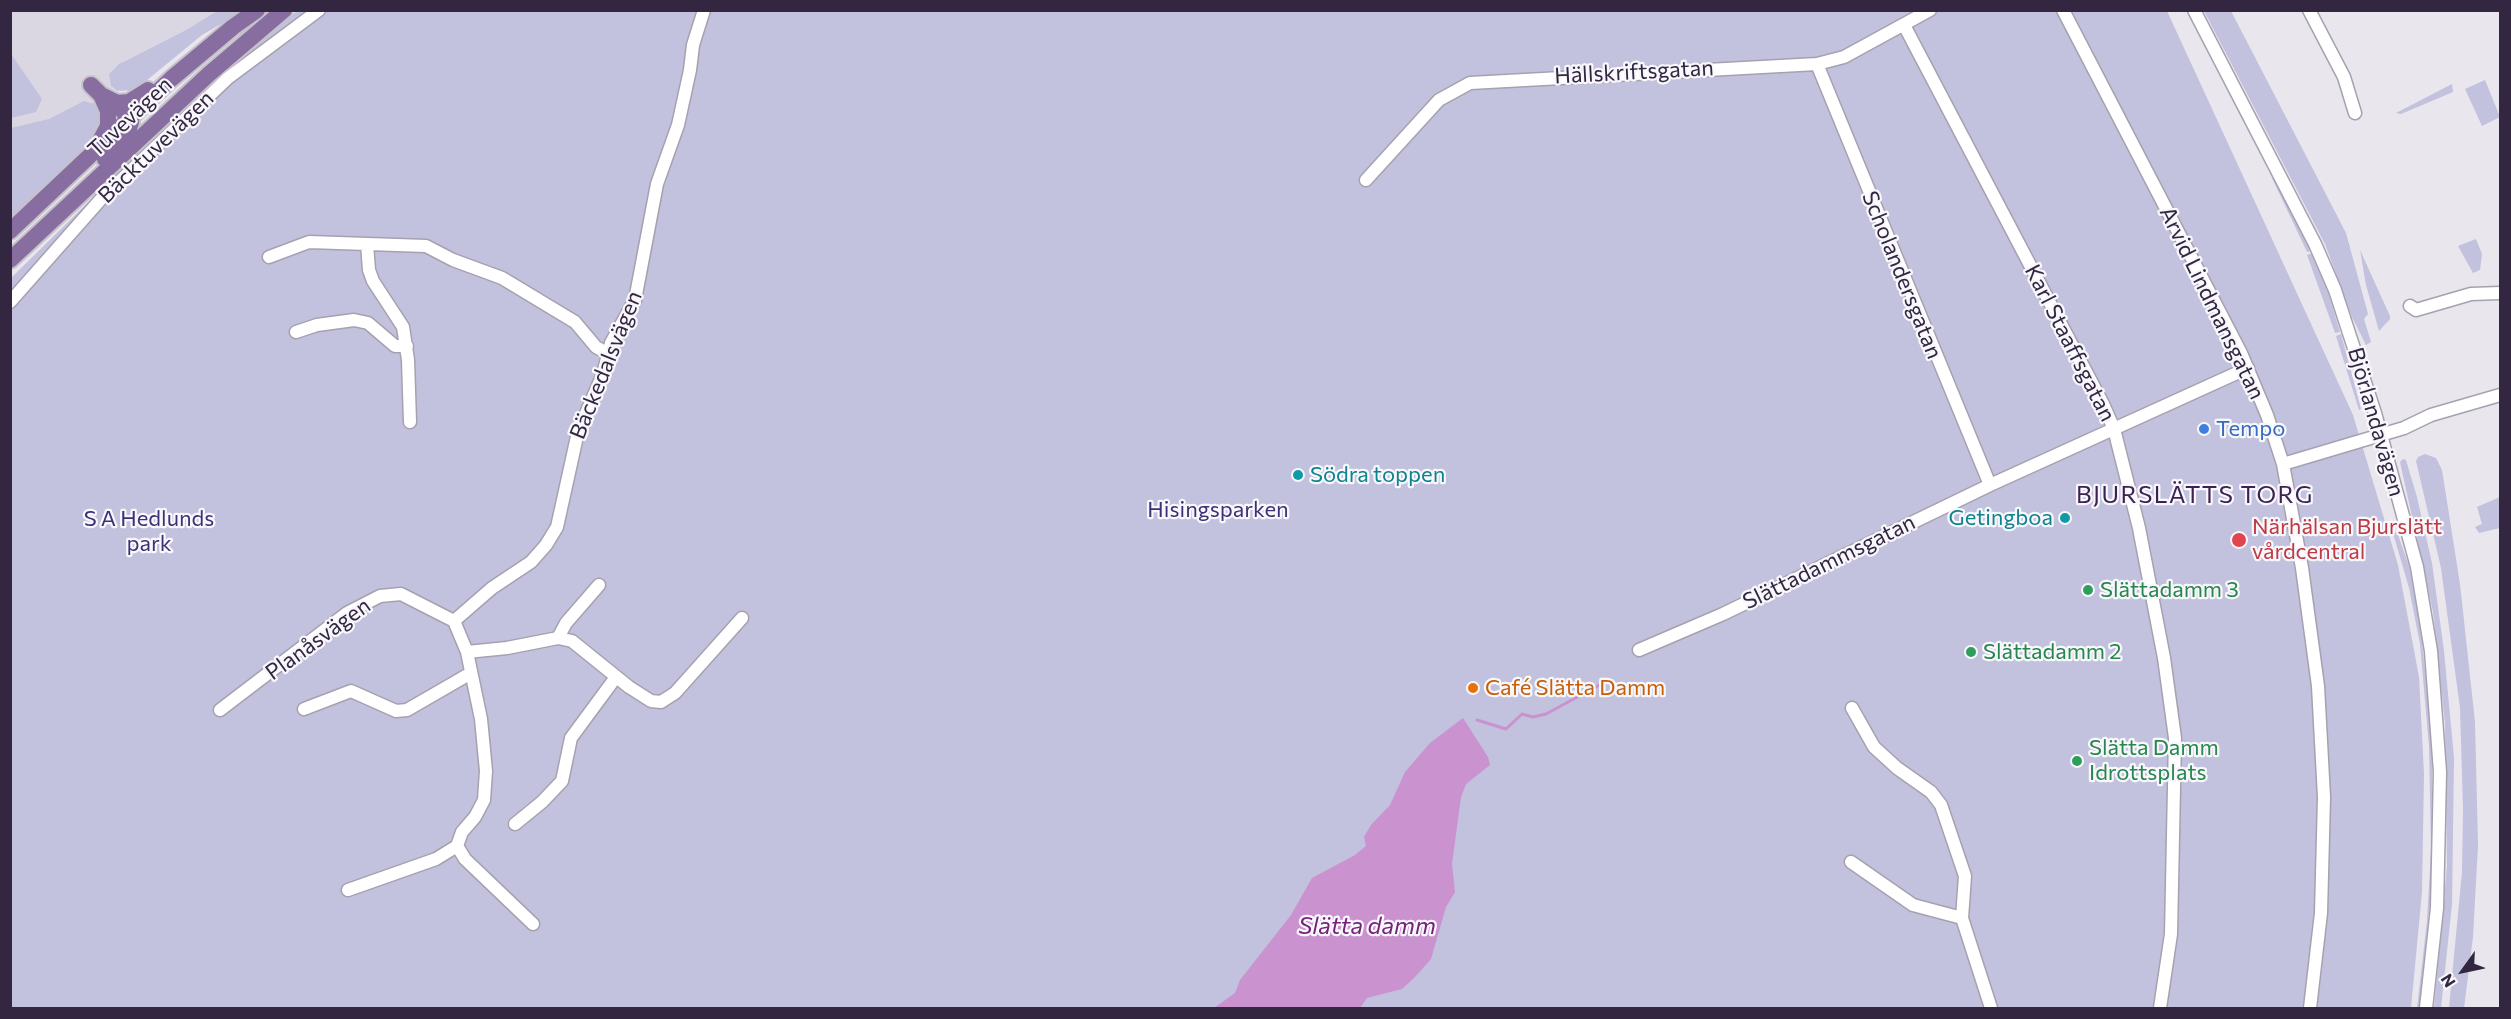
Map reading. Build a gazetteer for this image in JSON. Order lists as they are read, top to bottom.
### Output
{
  "streets": {
    "main road": ["Tuvevägen"],
    "street": [
      "Hällskriftsgatan",
      "Bäcktuvevägen",
      "Scholandersgatan",
      "Arvid Lindmansgatan",
      "Karl Staaffsgatan",
      "Bäckedalsvägen",
      "Björlandavägen",
      "Slättadammsgatan",
      "Planåsvägen"
    ]
  },
  "crossings": [
    ["Hällskriftsgatan", "Scholandersgatan"],
    ["Hällskriftsgatan", "Karl Staaffsgatan"],
    ["Scholandersgatan", "Slättadammsgatan"],
    ["Arvid Lindmansgatan", "Slättadammsgatan"],
    ["Karl Staaffsgatan", "Slättadammsgatan"],
    ["Bäckedalsvägen", "Planåsvägen"]
  ],
  "districts": ["BJURSLÄTTS TORG"],
  "water": ["Slätta damm"],
  "parks": ["Hisingsparken", "S A Hedlunds park"],
  "places": [
    "Tempo",
    "Södra toppen",
    "Getingboa",
    "Närhälsan Bjurslätt vårdcentral",
    "Slättadamm 3",
    "Slättadamm 2",
    "Café Slätta Damm",
    "Slätta Damm Idrottsplats"
  ],
  "north": "bottom left"
}
